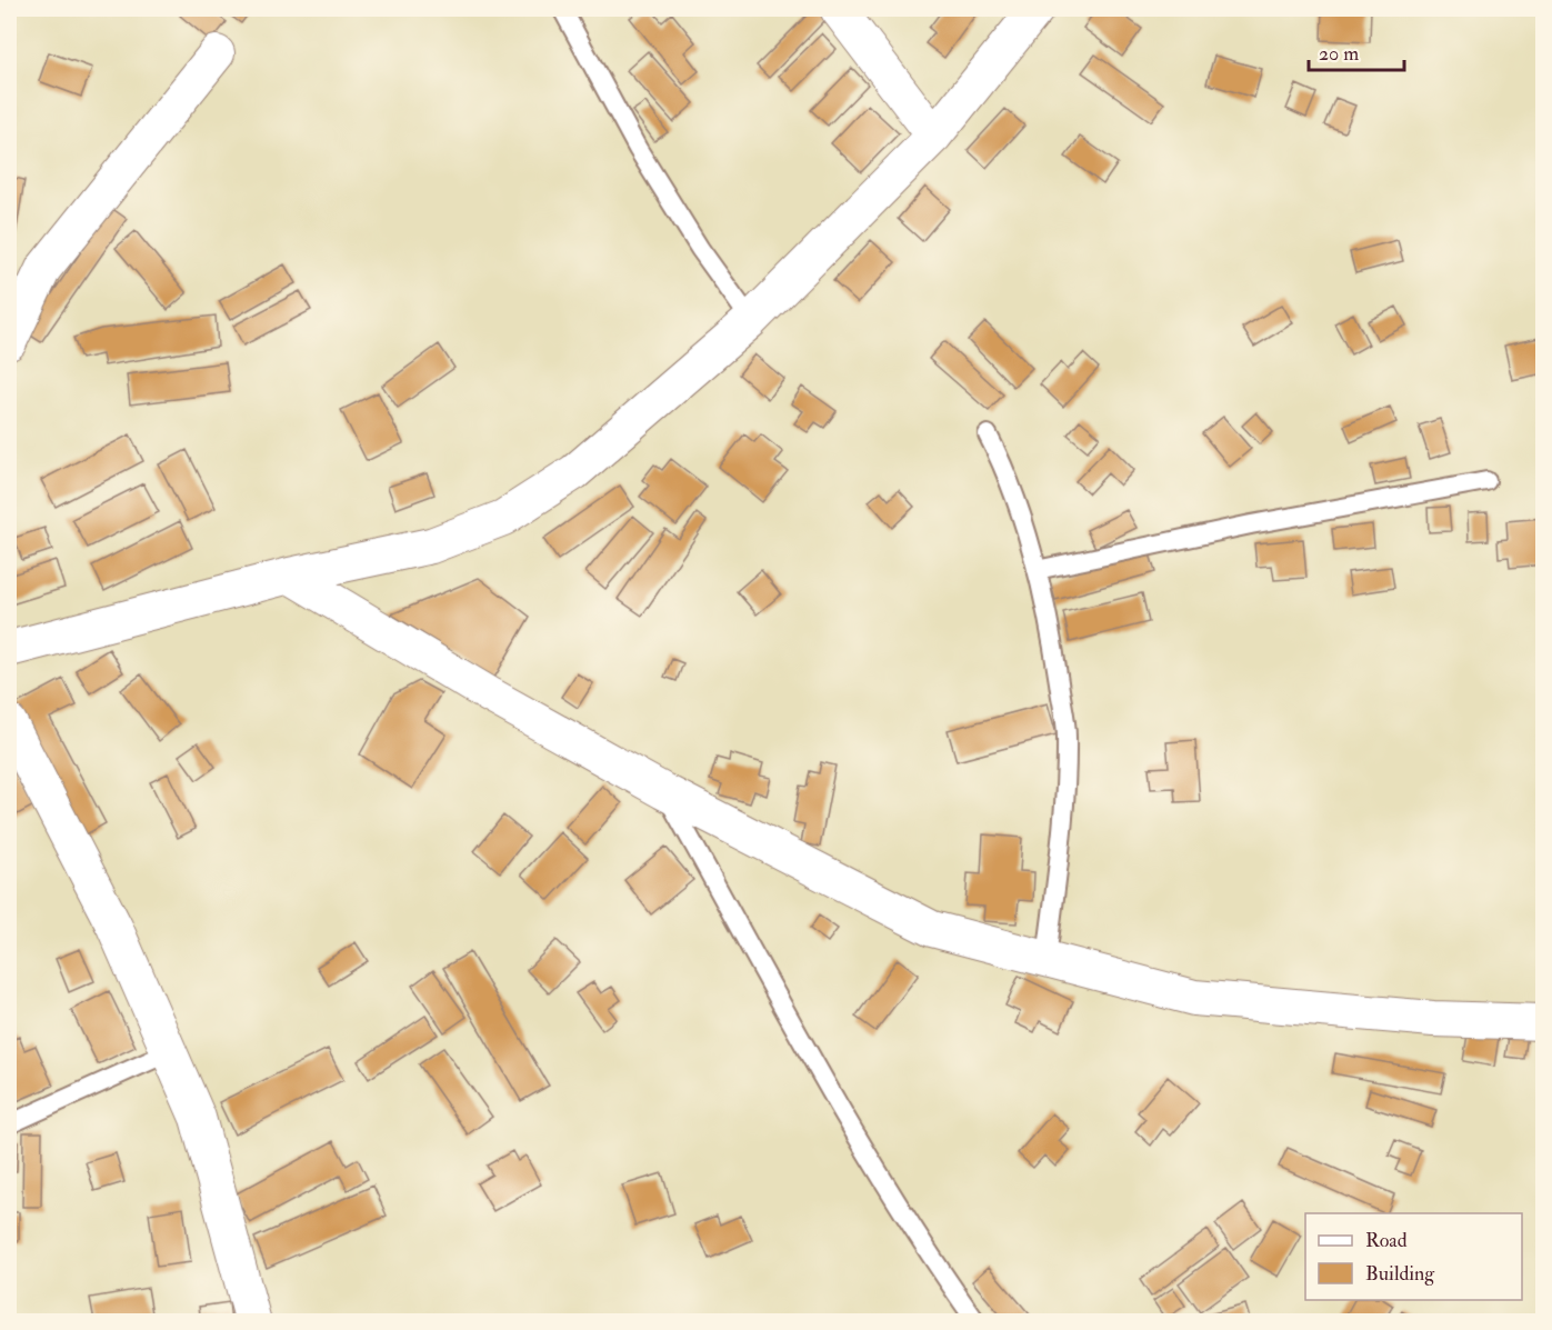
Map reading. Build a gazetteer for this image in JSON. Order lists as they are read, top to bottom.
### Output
{
  "legend": ["Road", "Building"],
  "scale_bar": "20 m"
}
